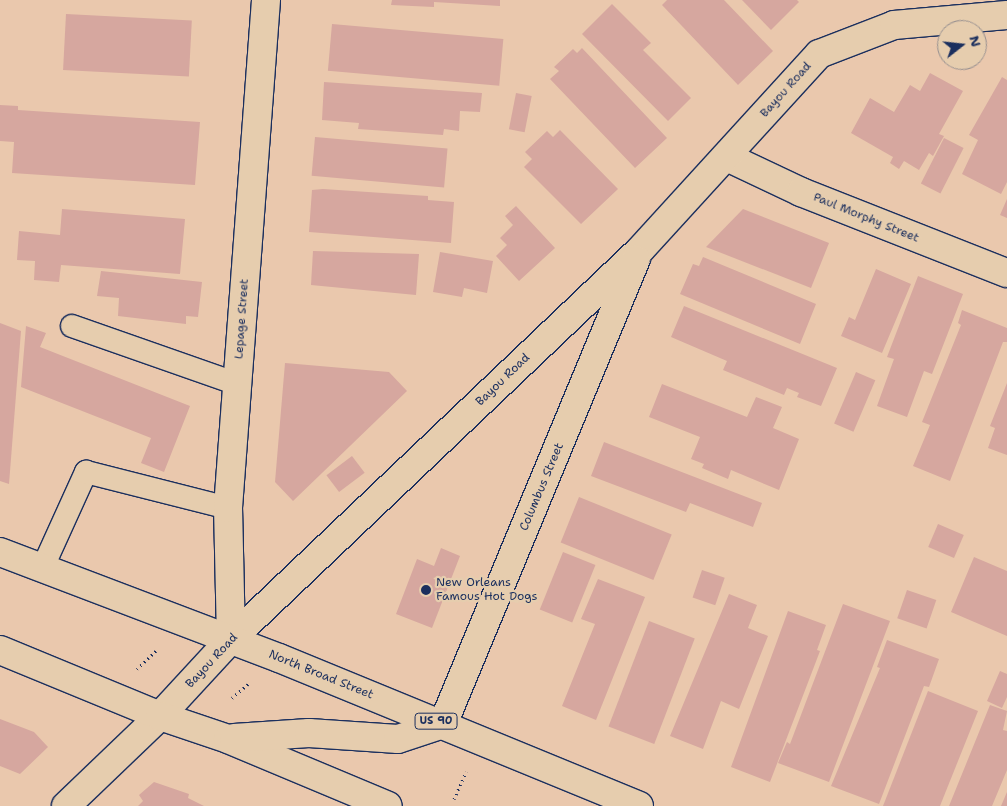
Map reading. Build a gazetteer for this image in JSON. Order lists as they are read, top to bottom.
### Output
{
  "streets": {
    "main road": [
      "Bayou Road",
      "Paul Morphy Street",
      "Lepage Street",
      "Columbus Street",
      "North Broad Street",
      "US 90"
    ]
  },
  "crossings": [
    ["Bayou Road", "Paul Morphy Street"],
    ["Bayou Road", "Lepage Street"],
    ["Bayou Road", "Columbus Street"],
    ["Bayou Road", "North Broad Street"],
    ["Lepage Street", "North Broad Street"],
    ["Columbus Street", "North Broad Street"]
  ],
  "places": ["New Orleans Famous Hot Dogs"],
  "north": "right"
}
